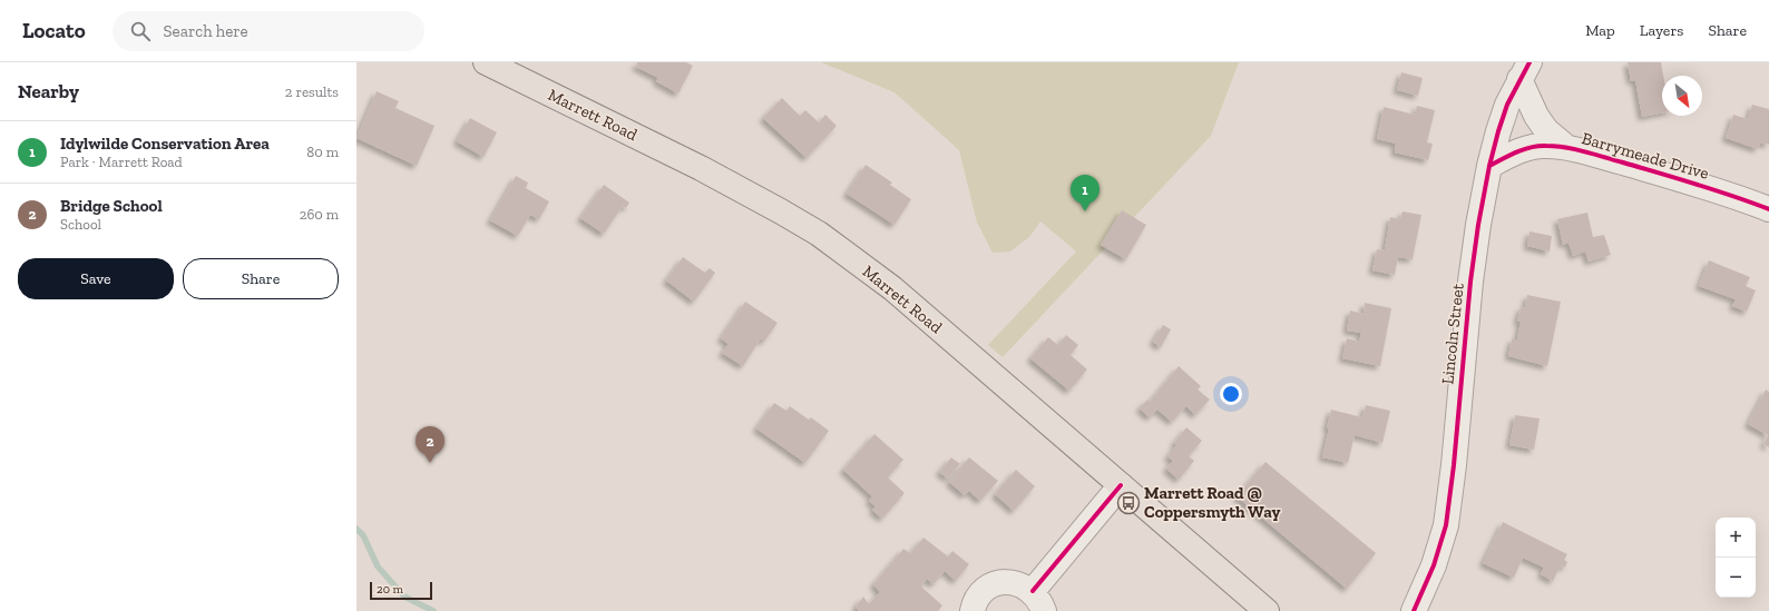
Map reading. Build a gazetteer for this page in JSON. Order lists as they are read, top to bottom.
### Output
{
  "streets": {
    "main road": ["Marrett Road"],
    "street": ["Barrymeade Drive", "Lincoln Street"]
  },
  "crossings": [
    ["Barrymeade Drive", "Lincoln Street"]
  ],
  "places": {
    "bus stop": ["Marrett Road @ Coppersmyth Way"]
  },
  "scale_bar": "20 m",
  "north": "bottom right",
  "page": {
    "header": "Locato",
    "search": "Search here",
    "nav": ["Map", "Layers", "Share"],
    "heading": ["Nearby", "2 results"],
    "list": [
      {
        "mark": "1",
        "name": "Idylwilde Conservation Area",
        "note": "Park · Marrett Road",
        "value": "80 m"
      },
      {
        "mark": "2",
        "name": "Bridge School",
        "note": "School",
        "value": "260 m"
      }
    ],
    "pins": ["1", "2"],
    "buttons": ["Save", "Share"],
    "map_buttons": ["+", "−"],
    "scale": "20 m"
  }
}
